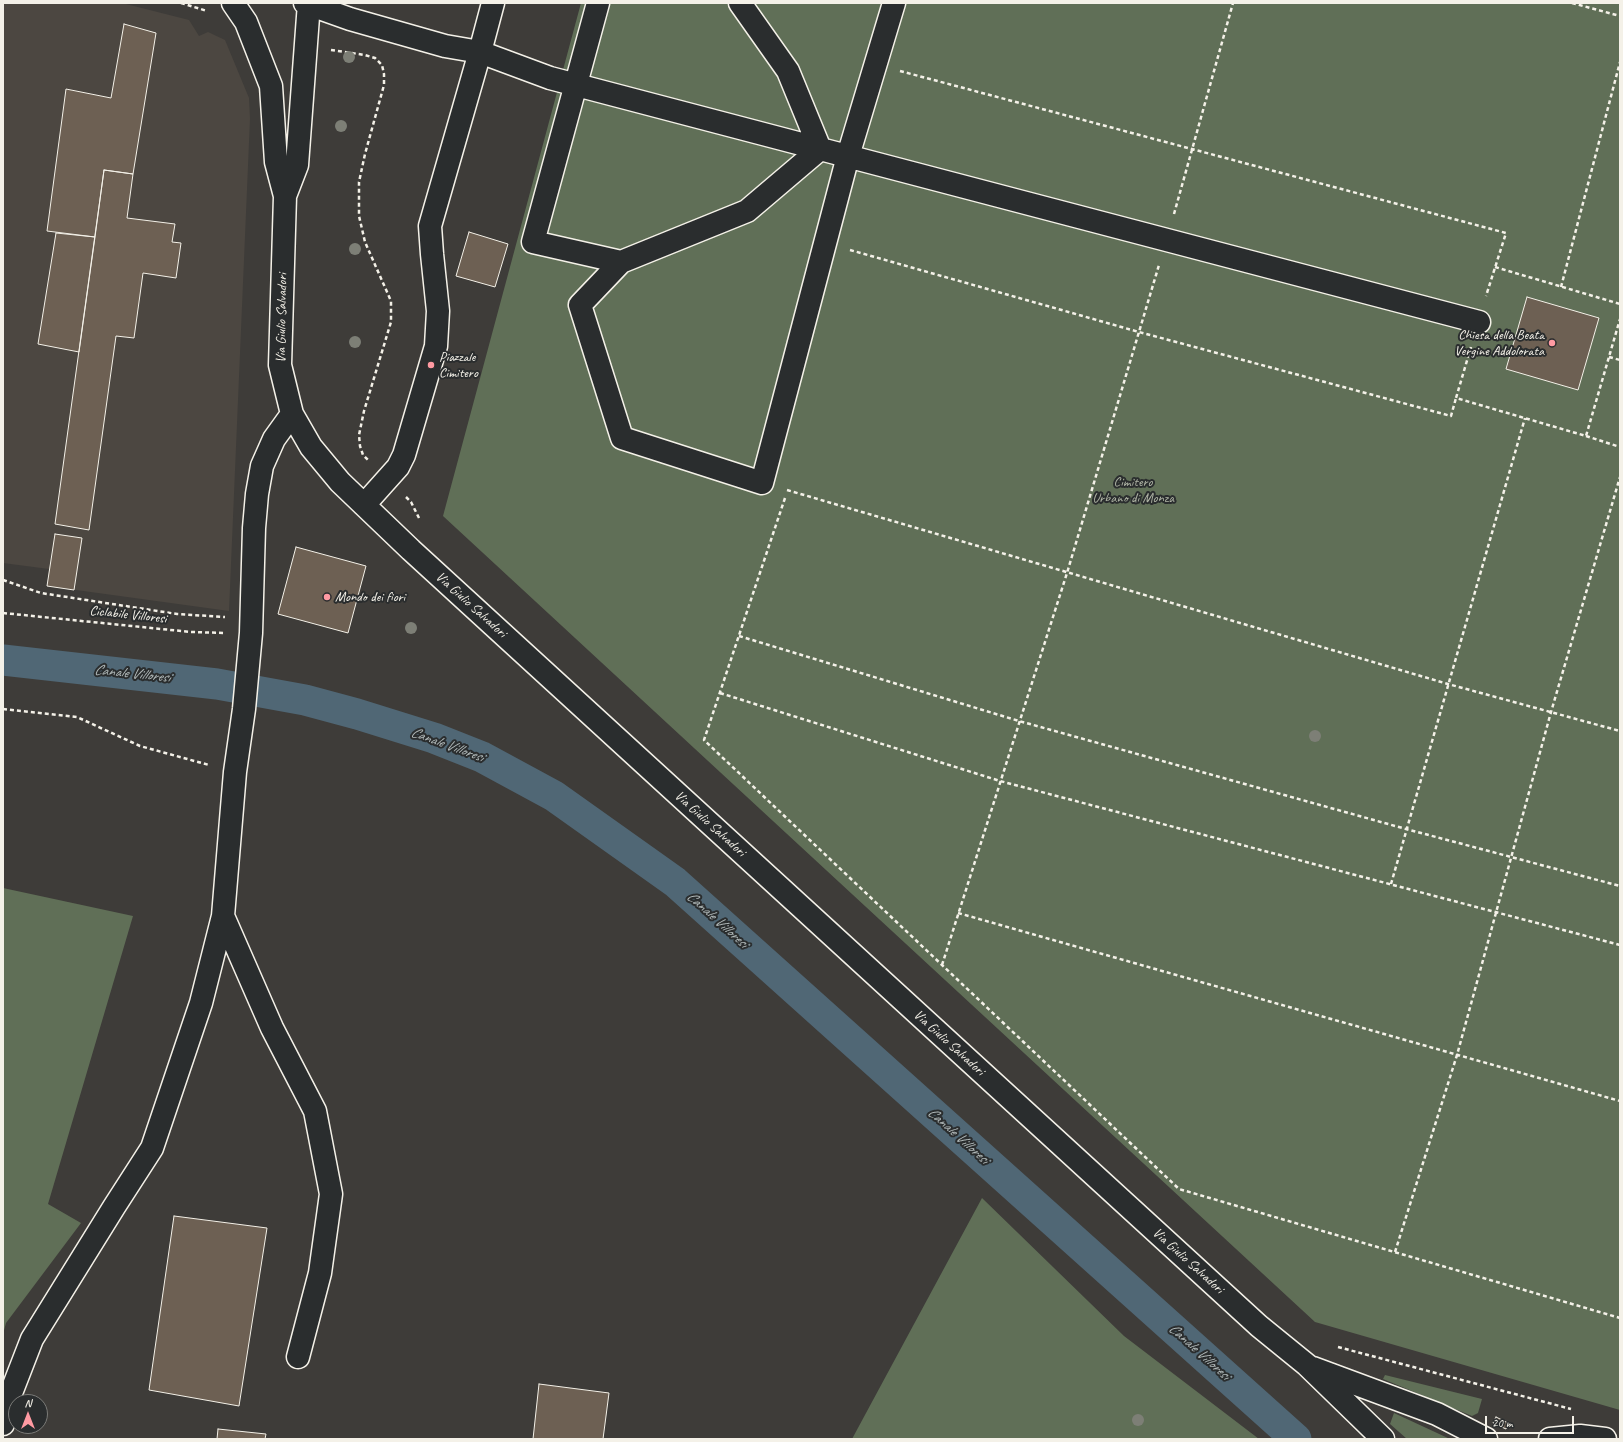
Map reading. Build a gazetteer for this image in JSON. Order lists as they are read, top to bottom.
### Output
{
  "streets": {
    "street": ["Via Giulio Salvadori"],
    "path": ["Ciclabile Villoresi"]
  },
  "water": ["Canale Villoresi"],
  "parks": ["Cimitero Urbano di Monza"],
  "places": ["Chiesa della Beata Vergine Addolorata", "Piazzale Cimitero", "Mondo dei fiori"],
  "scale_bar": "20 m",
  "north": "top"
}
